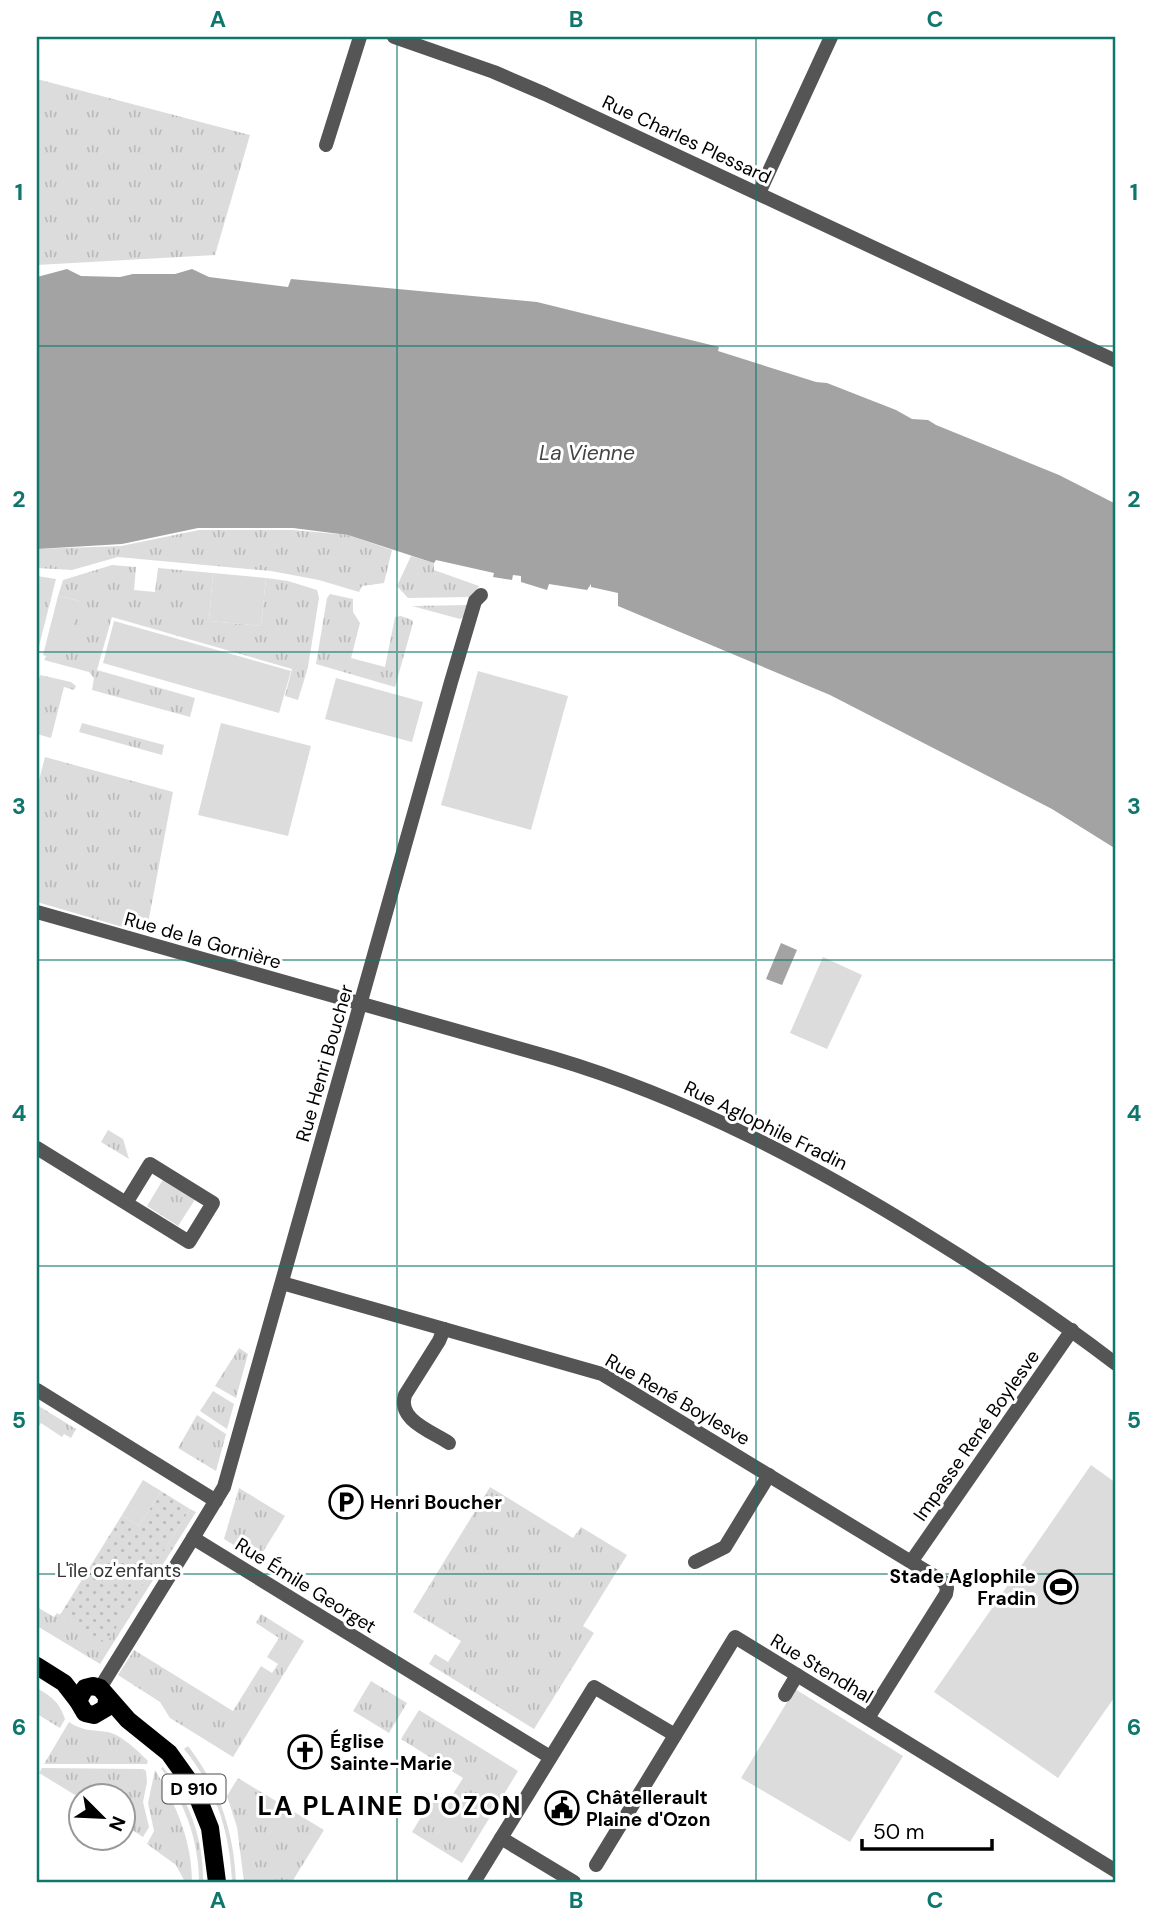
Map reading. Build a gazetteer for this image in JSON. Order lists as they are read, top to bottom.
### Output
{
  "streets": {
    "main road": ["D 910"],
    "street": [
      "Rue Charles Plessard",
      "Rue de la Gornière",
      "Rue Henri Boucher",
      "Rue Aglophile Fradin",
      "Rue René Boylesve",
      "Impasse René Boylesve",
      "Rue Émile Georget",
      "Rue Stendhal"
    ]
  },
  "crossings": [
    ["Rue de la Gornière", "Rue Henri Boucher"],
    ["Rue de la Gornière", "Rue Aglophile Fradin"],
    ["Rue Henri Boucher", "Rue Aglophile Fradin"],
    ["Rue Henri Boucher", "Rue René Boylesve"],
    ["Rue Henri Boucher", "Rue Émile Georget"],
    ["Rue Aglophile Fradin", "Impasse René Boylesve"],
    ["Rue René Boylesve", "Impasse René Boylesve"],
    ["Rue René Boylesve", "Rue Stendhal"]
  ],
  "districts": ["LA PLAINE D'OZON"],
  "water": ["La Vienne"],
  "parks": ["L'île oz'enfants"],
  "places": {
    "parking": ["Henri Boucher"],
    "sports": ["Stade Aglophile Fradin"],
    "church": ["Église Sainte-Marie"],
    "public building": ["Châtellerault Plaine d'Ozon"]
  },
  "scale_bar": "50 m",
  "north": "bottom right",
  "grid": {
    "columns": ["A", "B", "C"],
    "rows": [
      "1",
      "2",
      "3",
      "4",
      "5",
      "6"
    ]
  }
}
